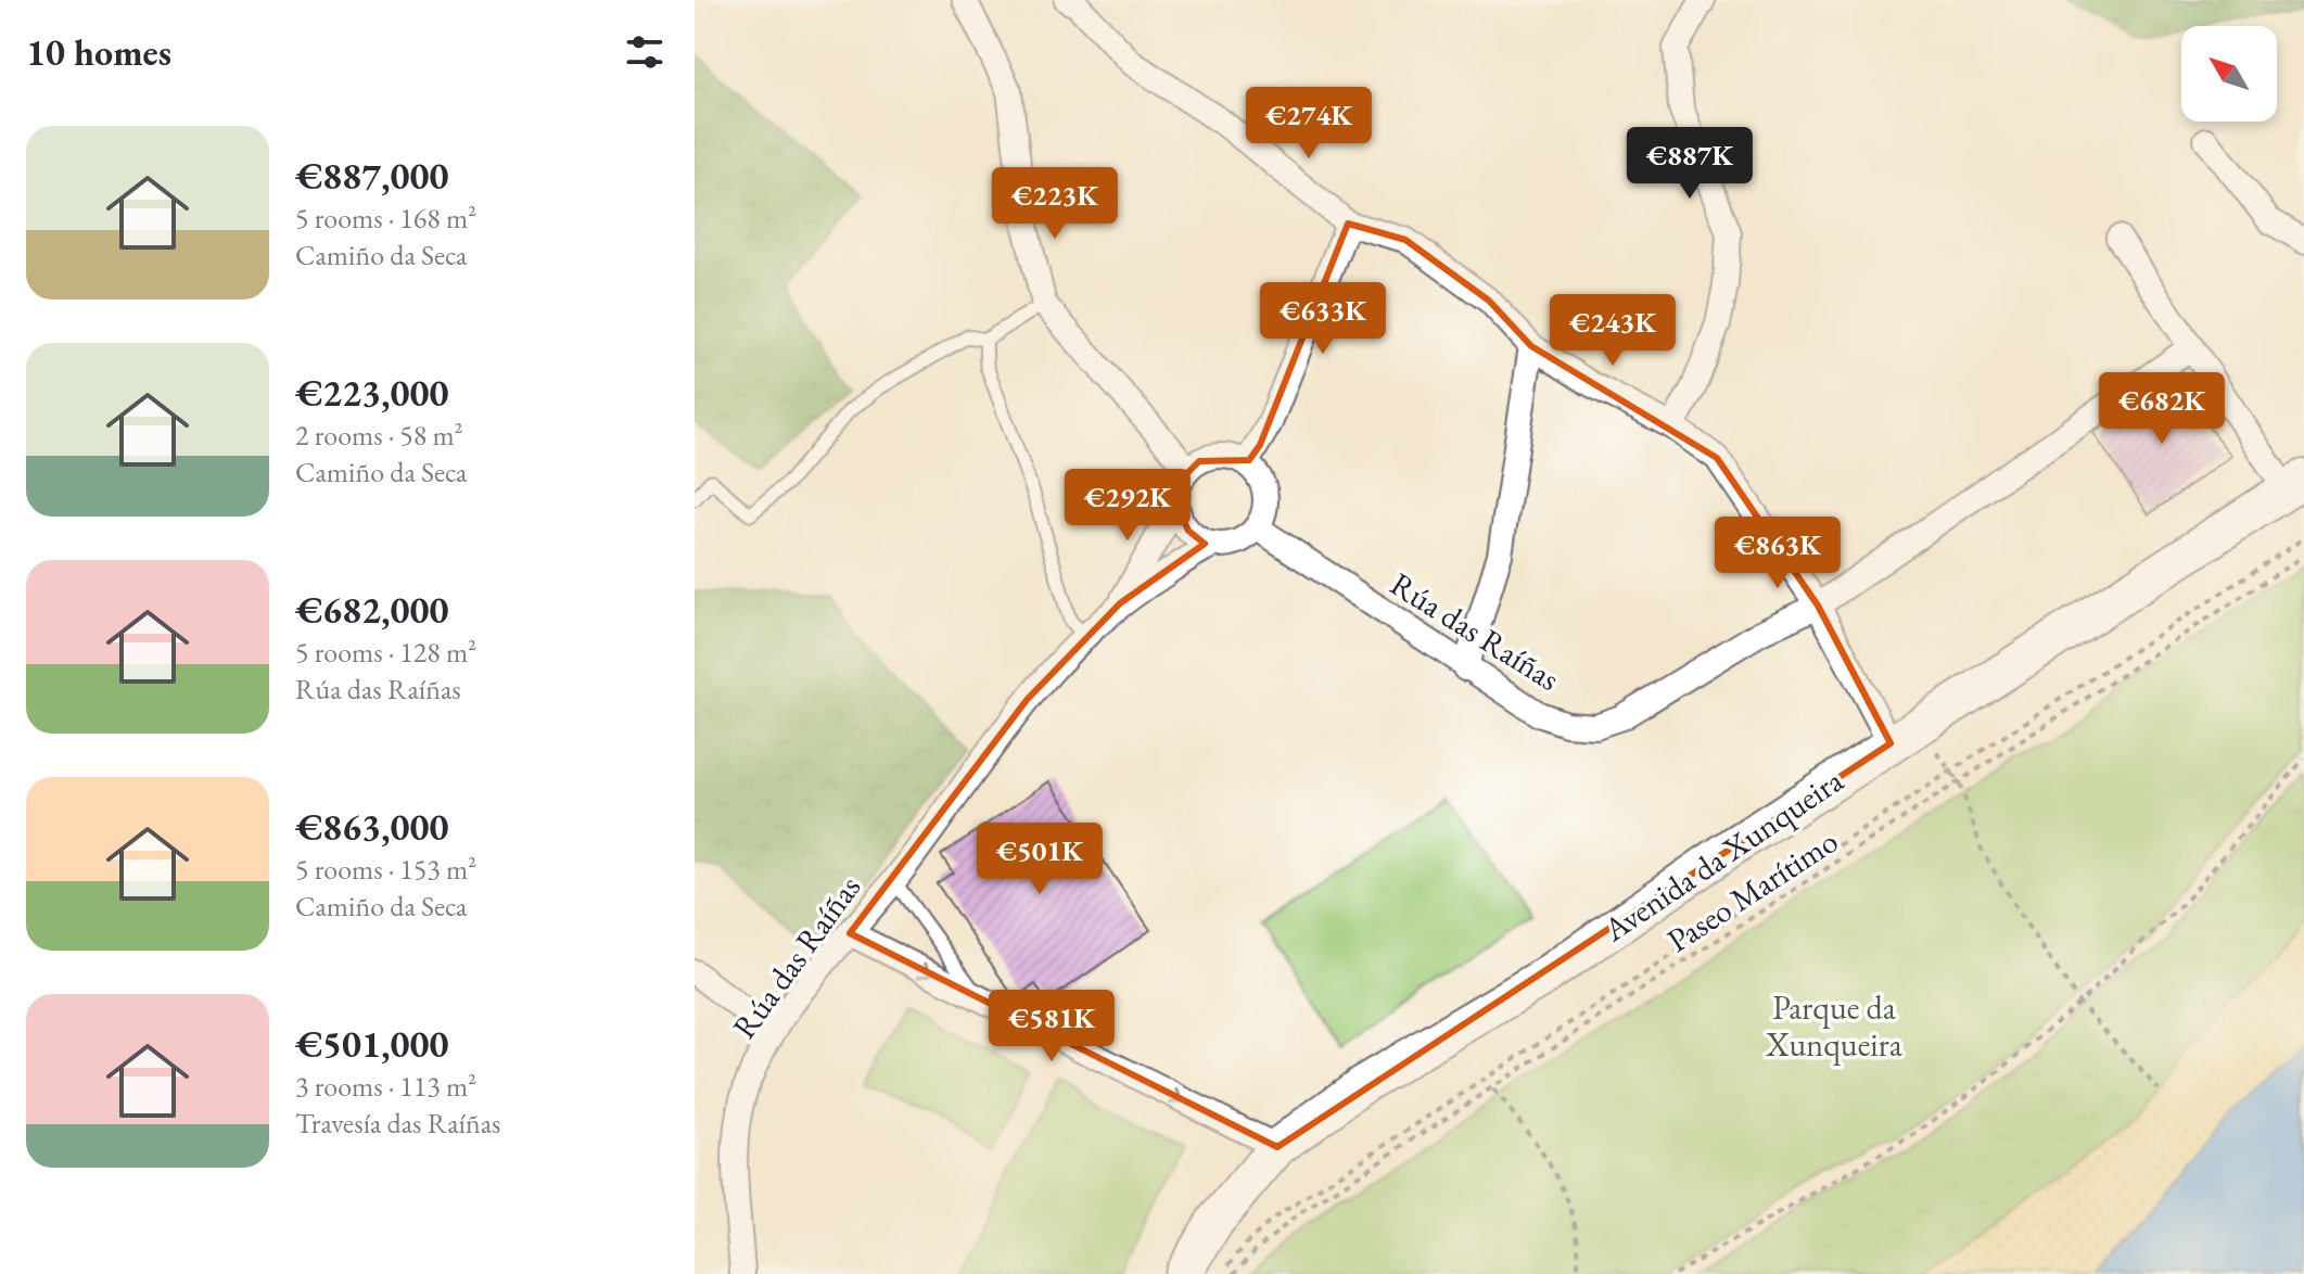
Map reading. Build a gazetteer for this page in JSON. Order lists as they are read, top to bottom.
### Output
{
  "streets": {
    "main road": ["Avenida da Xunqueira"],
    "street": ["Rúa das Raíñas"],
    "path": ["Paseo Marítimo"]
  },
  "parks": ["Parque da Xunqueira"],
  "north": "top left",
  "page": {
    "heading": "10 homes",
    "price": [
      "€274K",
      "€887K",
      "€223K",
      "€633K",
      "€243K",
      "€682K",
      "€292K",
      "€863K",
      "€501K",
      "€581K"
    ],
    "list": [
      {
        "name": "€887,000",
        "note": "5 rooms · 168 m² · Camiño da Seca"
      },
      {
        "name": "€223,000",
        "note": "2 rooms · 58 m² · Camiño da Seca"
      },
      {
        "name": "€682,000",
        "note": "5 rooms · 128 m² · Rúa das Raíñas"
      },
      {
        "name": "€863,000",
        "note": "5 rooms · 153 m² · Camiño da Seca"
      },
      {
        "name": "€501,000",
        "note": "3 rooms · 113 m² · Travesía das Raíñas"
      }
    ]
  }
}
